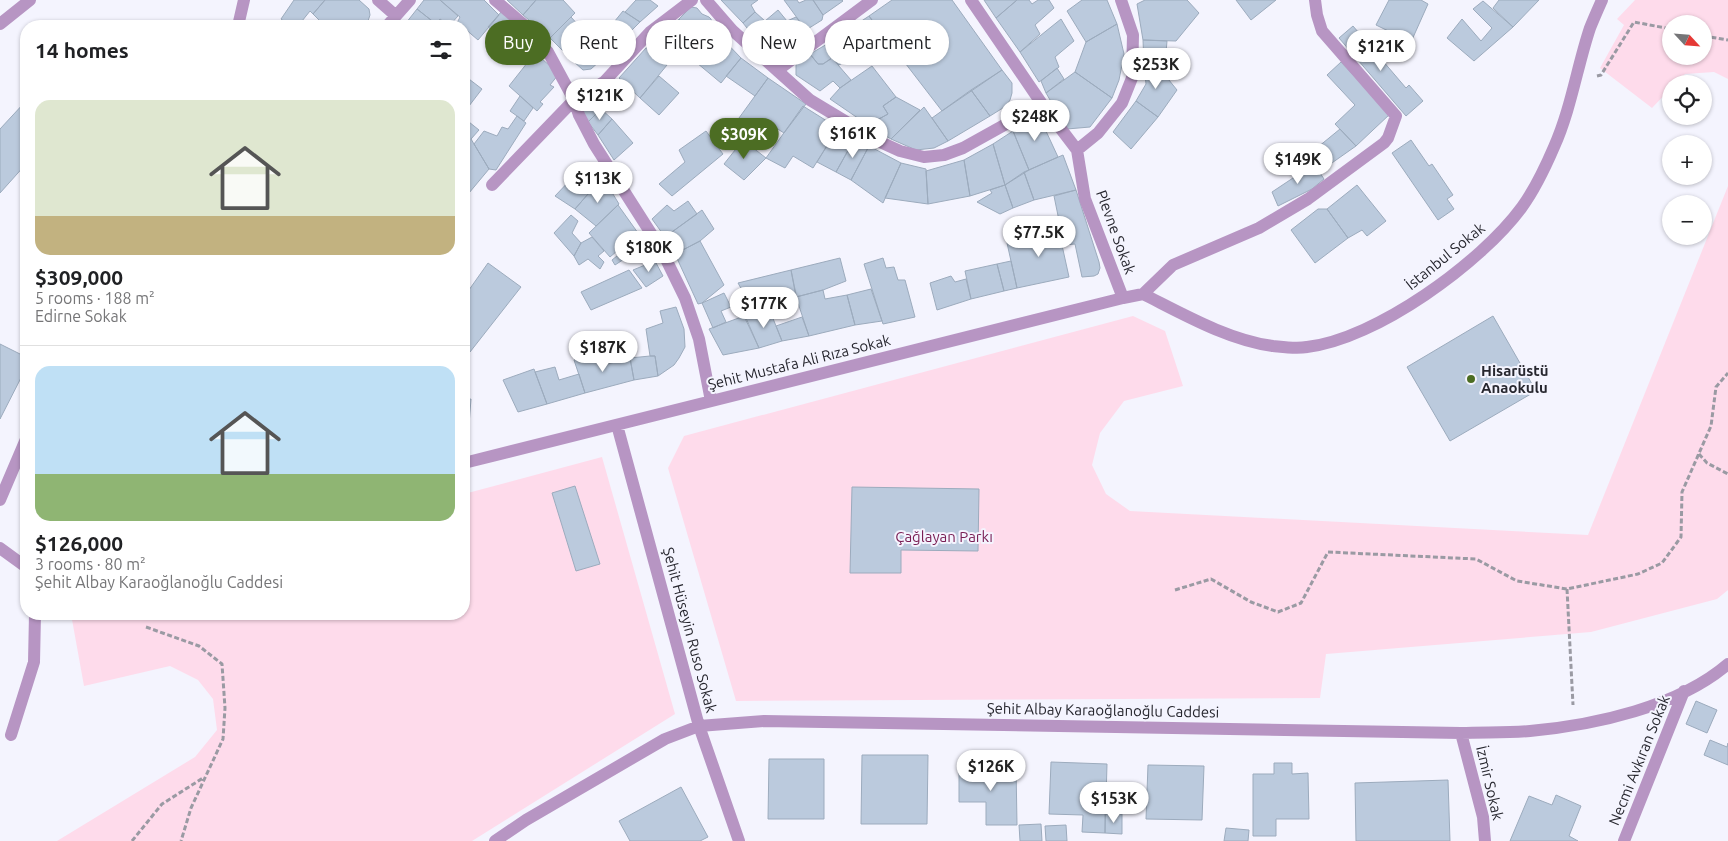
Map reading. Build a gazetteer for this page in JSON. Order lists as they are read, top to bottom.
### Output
{
  "streets": {
    "street": [
      "Plevne Sokak",
      "İstanbul Sokak",
      "Şehit Mustafa Ali Rıza Sokak",
      "Şehit Hüseyin Ruso Sokak",
      "Şehit Albay Karaoğlanoğlu Caddesi",
      "Necmi Avkıran Sokak",
      "İzmir Sokak"
    ]
  },
  "crossings": [
    ["Plevne Sokak", "Şehit Mustafa Ali Rıza Sokak"],
    ["İstanbul Sokak", "Şehit Mustafa Ali Rıza Sokak"],
    ["Şehit Mustafa Ali Rıza Sokak", "Şehit Hüseyin Ruso Sokak"],
    ["Şehit Hüseyin Ruso Sokak", "Şehit Albay Karaoğlanoğlu Caddesi"],
    ["Şehit Albay Karaoğlanoğlu Caddesi", "Necmi Avkıran Sokak"],
    ["Şehit Albay Karaoğlanoğlu Caddesi", "İzmir Sokak"]
  ],
  "parks": ["Çağlayan Parkı"],
  "places": ["Hisarüstü Anaokulu"],
  "north": "bottom right",
  "page": {
    "map_buttons": ["+", "−"],
    "chip": [
      "Buy",
      "Rent",
      "Filters",
      "New",
      "Apartment"
    ],
    "heading": "14 homes",
    "price": [
      "$121K",
      "$253K",
      "$121K",
      "$248K",
      "$161K",
      "$309K",
      "$149K",
      "$113K",
      "$77.5K",
      "$180K",
      "$177K",
      "$187K",
      "$126K",
      "$153K"
    ],
    "list": [
      {
        "name": "$309,000",
        "note": "5 rooms · 188 m² · Edirne Sokak"
      },
      {
        "name": "$126,000",
        "note": "3 rooms · 80 m² · Şehit Albay Karaoğlanoğlu Caddesi"
      }
    ]
  }
}
